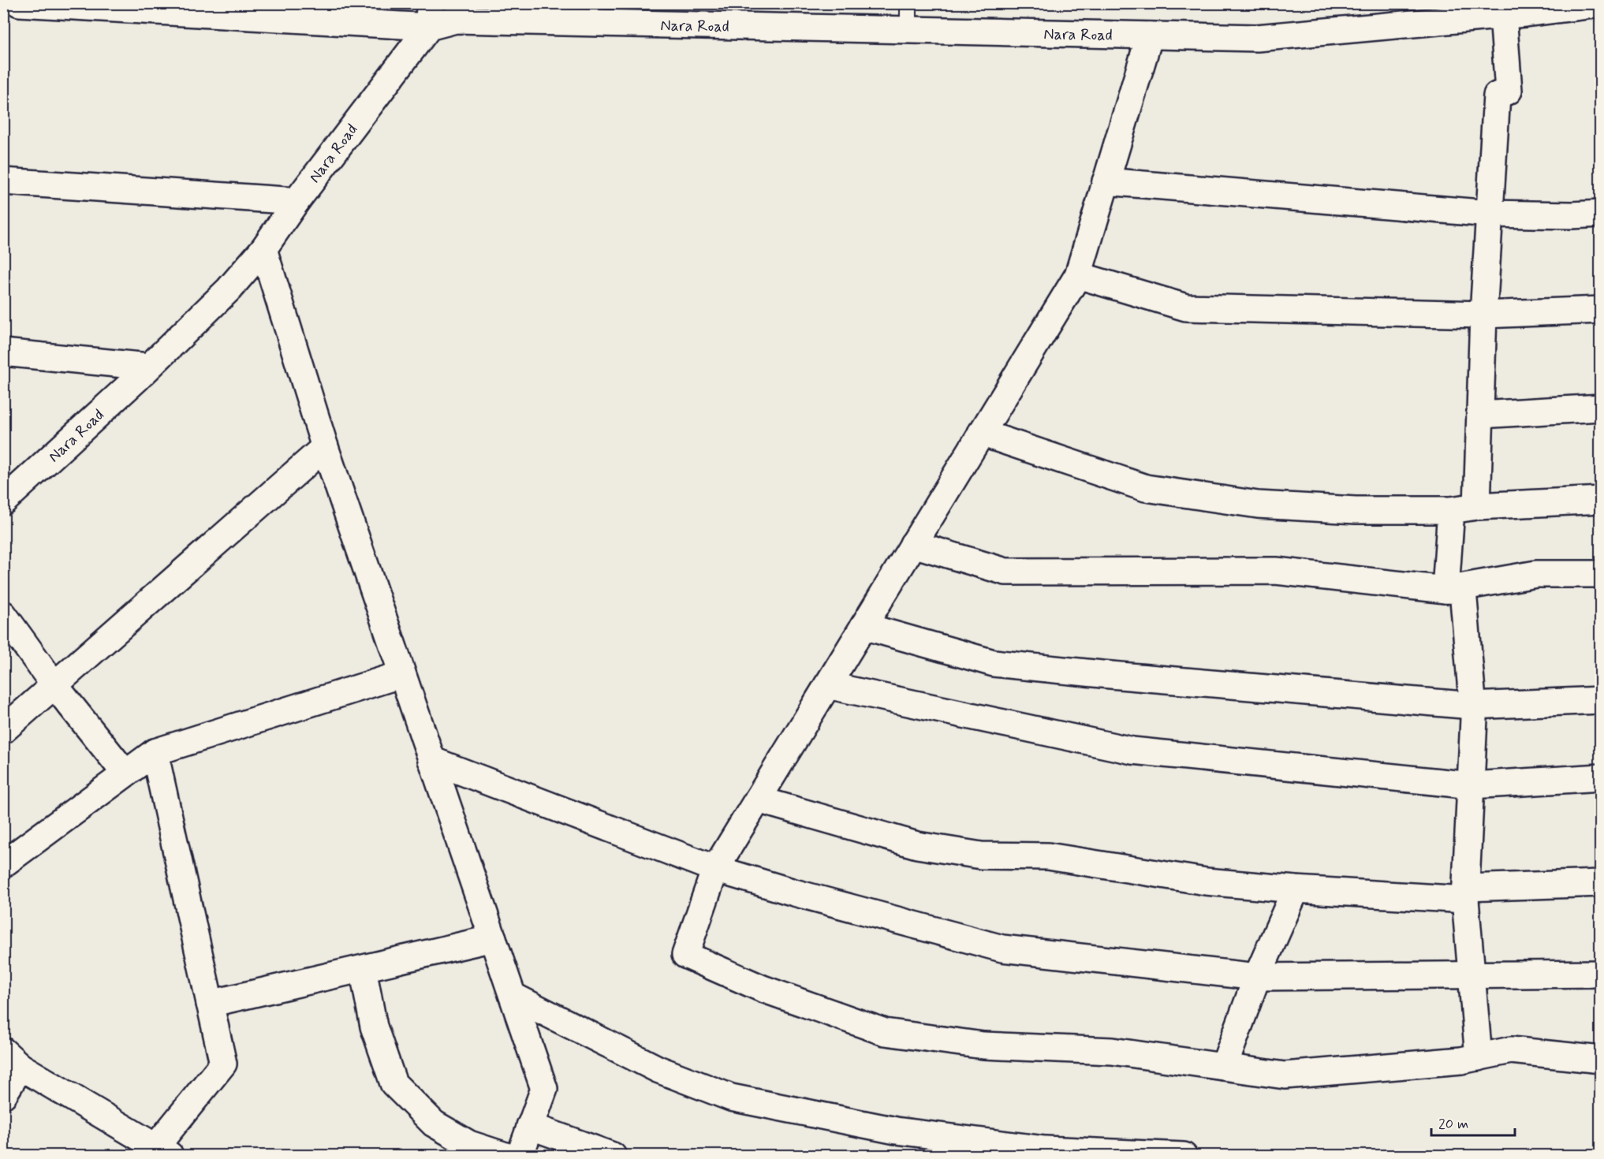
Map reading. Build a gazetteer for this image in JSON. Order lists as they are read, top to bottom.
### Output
{
  "streets": {
    "street": ["Nara Road"]
  },
  "scale_bar": "20 m"
}
